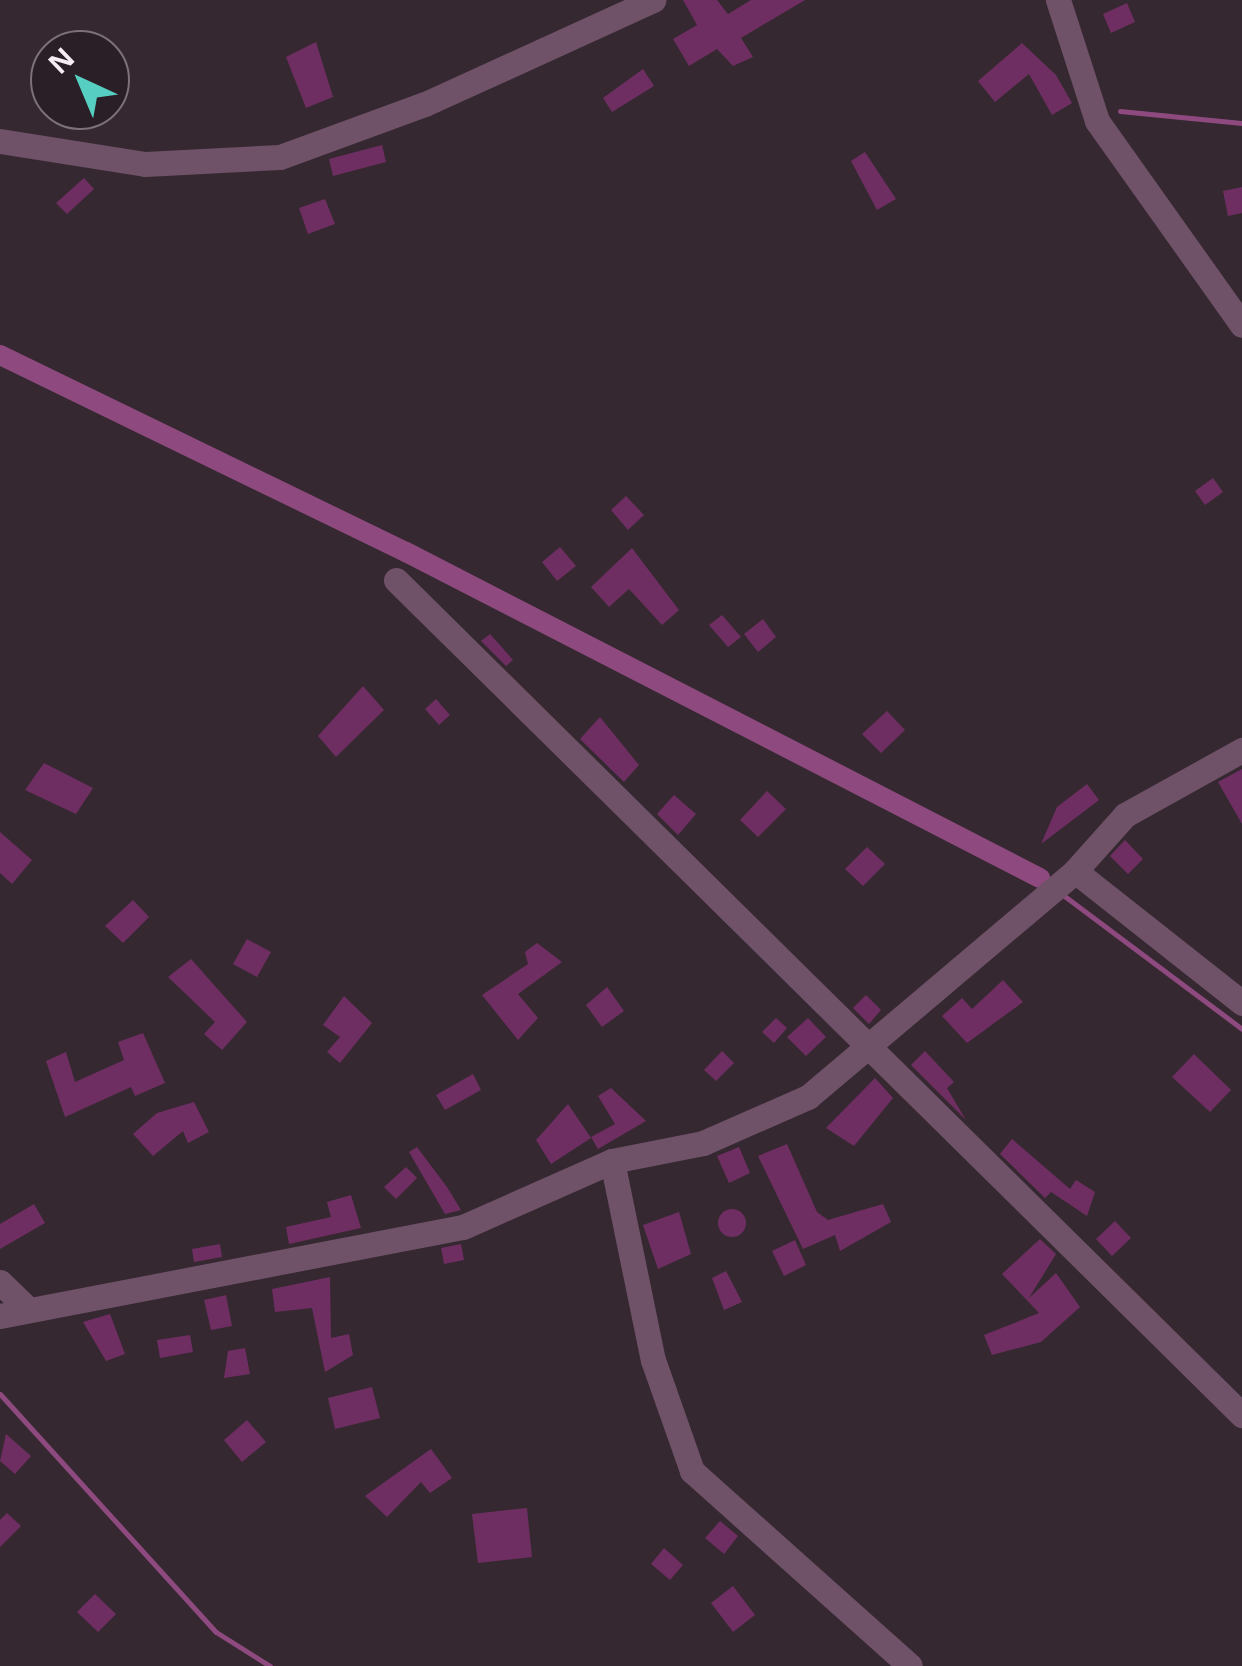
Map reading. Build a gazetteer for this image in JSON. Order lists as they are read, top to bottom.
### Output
{
  "north": "top left"
}
